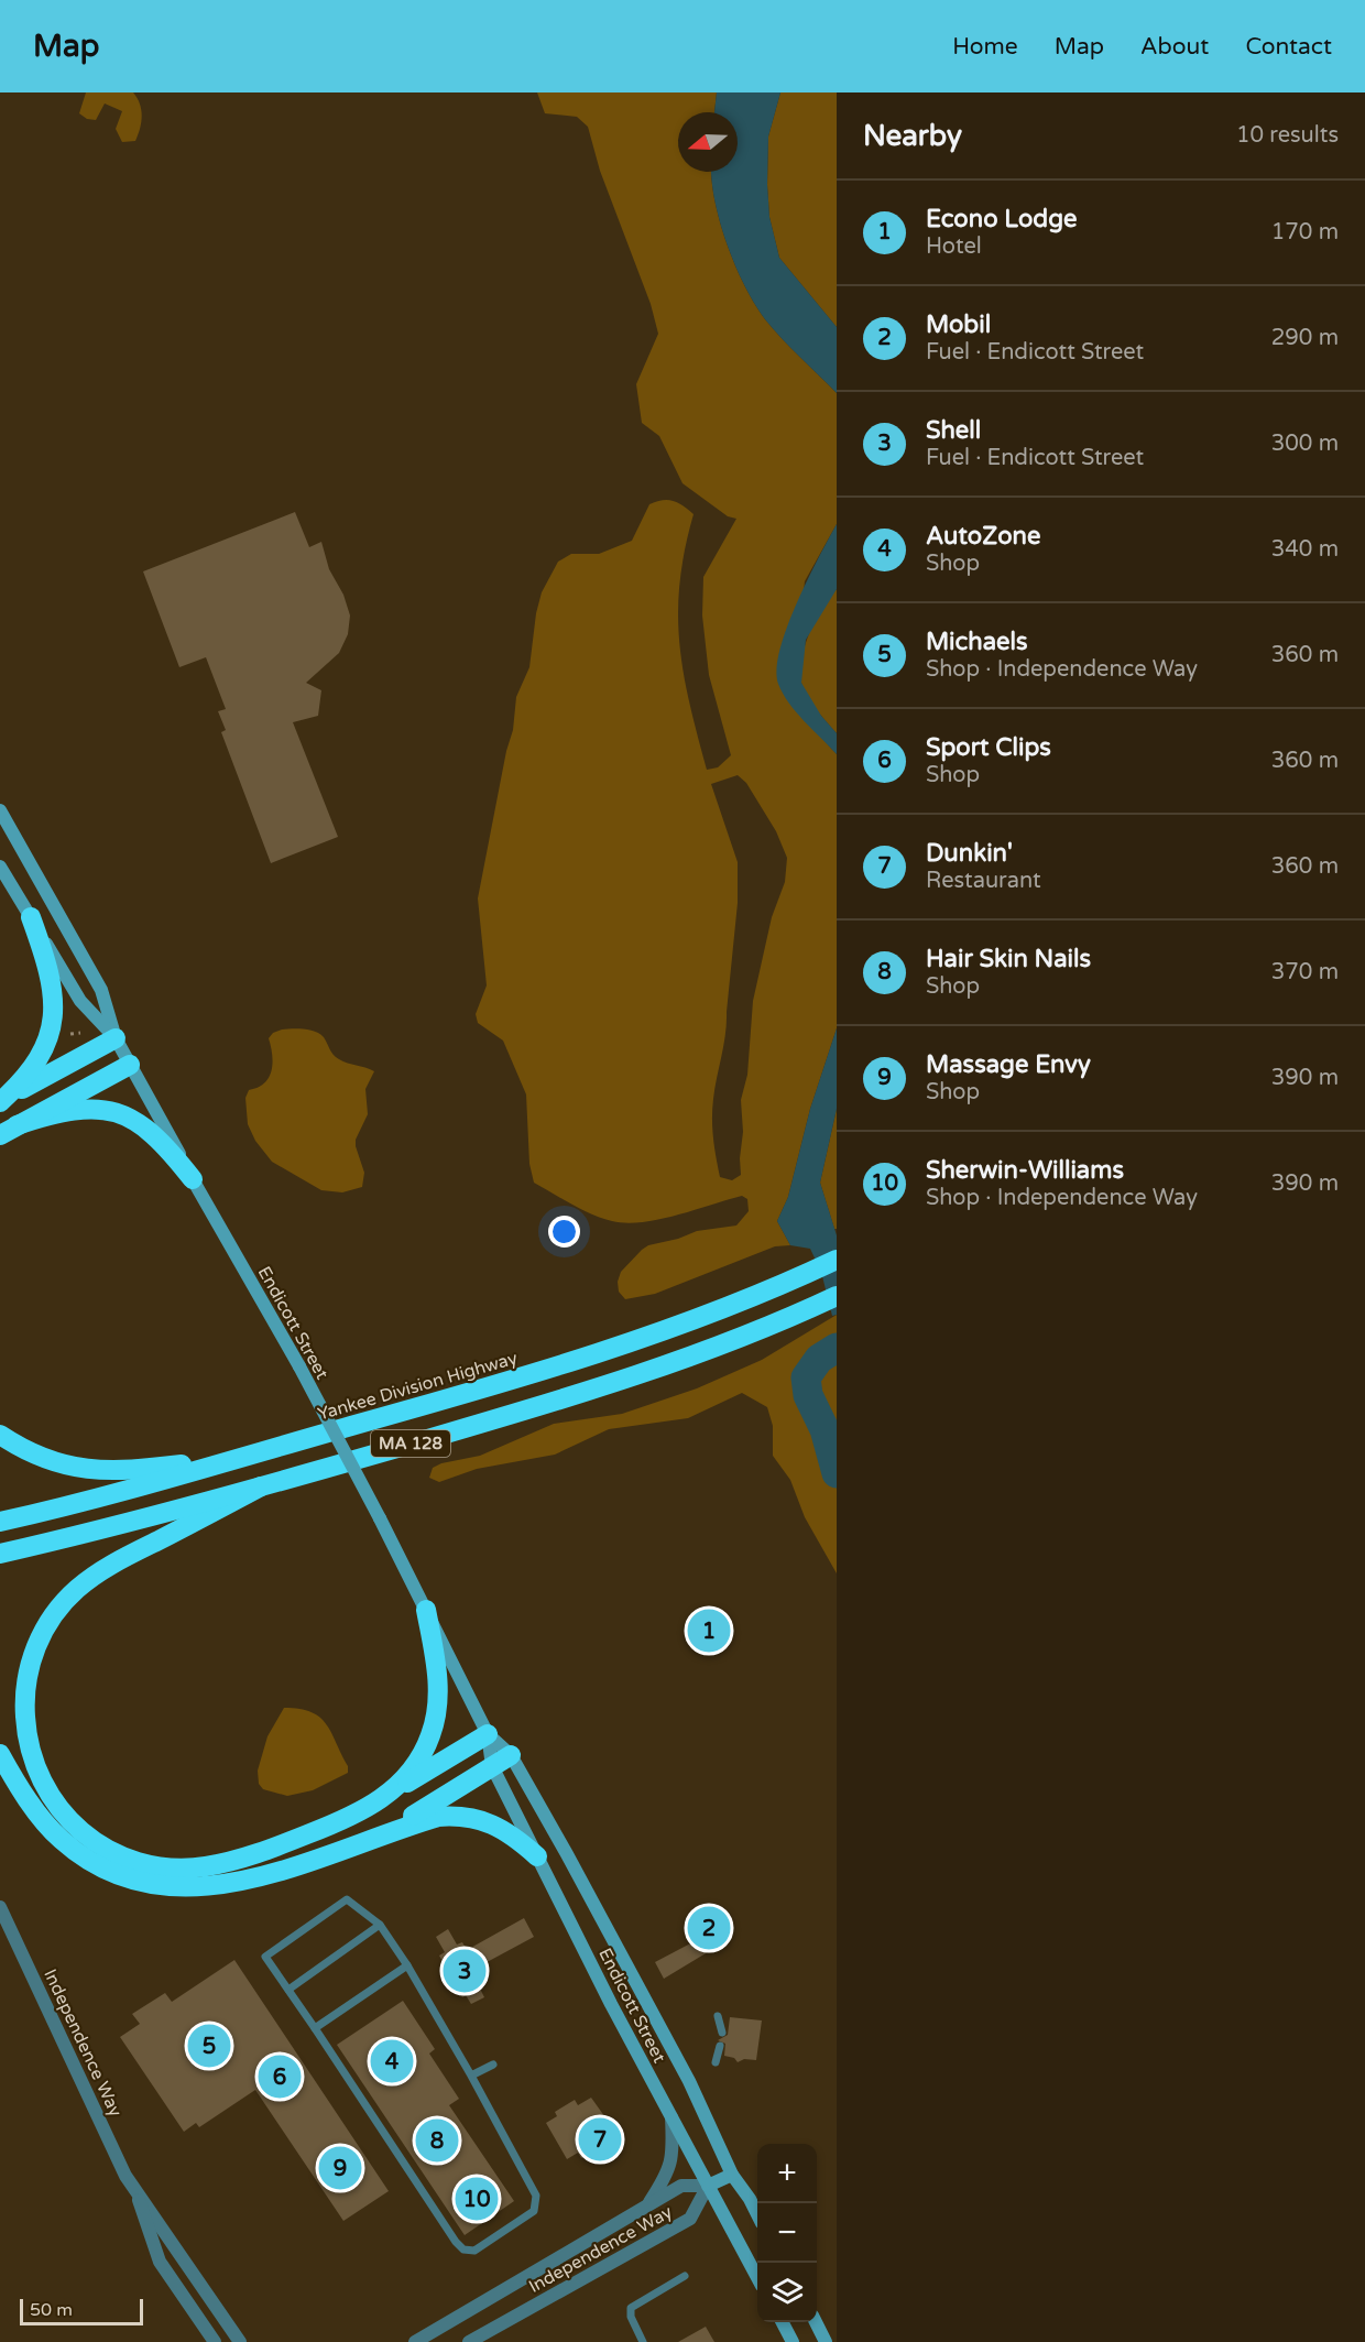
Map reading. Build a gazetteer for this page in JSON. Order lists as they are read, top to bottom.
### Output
{
  "streets": {
    "highway": ["Yankee Division Highway", "MA 128"],
    "main road": ["Endicott Street"],
    "street": ["Independence Way"]
  },
  "crossings": [
    ["Endicott Street", "Independence Way"]
  ],
  "scale_bar": "50 m",
  "north": "left",
  "page": {
    "header": "Map",
    "nav": [
      "Home",
      "Map",
      "About",
      "Contact"
    ],
    "heading": ["Nearby", "10 results"],
    "list": [
      {
        "mark": "1",
        "name": "Econo Lodge",
        "note": "Hotel",
        "value": "170 m"
      },
      {
        "mark": "2",
        "name": "Mobil",
        "note": "Fuel · Endicott Street",
        "value": "290 m"
      },
      {
        "mark": "3",
        "name": "Shell",
        "note": "Fuel · Endicott Street",
        "value": "300 m"
      },
      {
        "mark": "4",
        "name": "AutoZone",
        "note": "Shop",
        "value": "340 m"
      },
      {
        "mark": "5",
        "name": "Michaels",
        "note": "Shop · Independence Way",
        "value": "360 m"
      },
      {
        "mark": "6",
        "name": "Sport Clips",
        "note": "Shop",
        "value": "360 m"
      },
      {
        "mark": "7",
        "name": "Dunkin'",
        "note": "Restaurant",
        "value": "360 m"
      },
      {
        "mark": "8",
        "name": "Hair Skin Nails",
        "note": "Shop",
        "value": "370 m"
      },
      {
        "mark": "9",
        "name": "Massage Envy",
        "note": "Shop",
        "value": "390 m"
      },
      {
        "mark": "10",
        "name": "Sherwin-Williams",
        "note": "Shop · Independence Way",
        "value": "390 m"
      }
    ],
    "pins": [
      "1",
      "2",
      "3",
      "5",
      "4",
      "6",
      "7",
      "8",
      "9",
      "10"
    ],
    "map_buttons": ["+", "−"],
    "scale": "50 m"
  }
}
